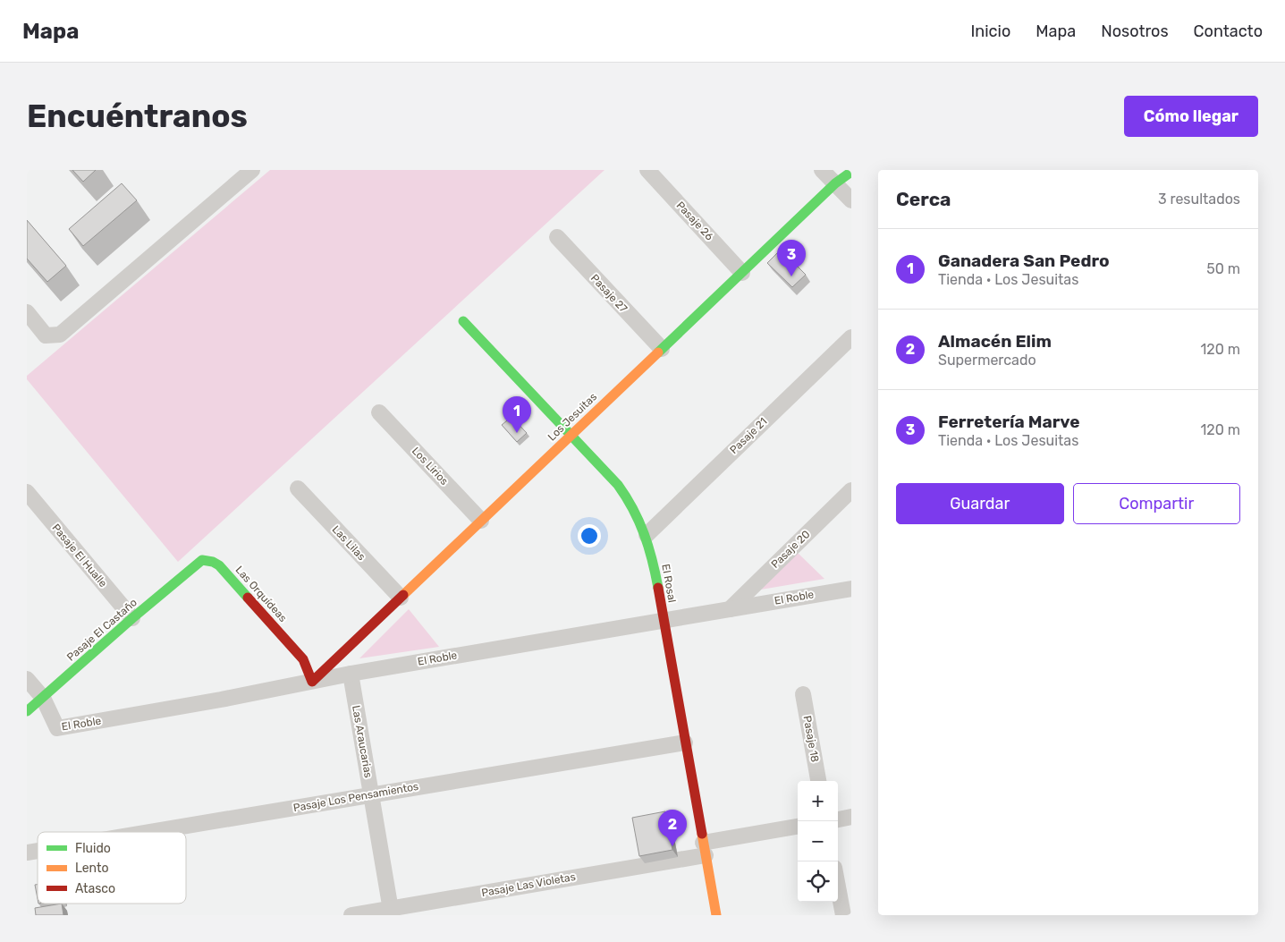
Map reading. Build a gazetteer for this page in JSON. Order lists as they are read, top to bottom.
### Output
{
  "streets": {
    "street": [
      "Pasaje 26",
      "Pasaje 27",
      "Los Jesuitas",
      "Pasaje 21",
      "Los Lirios",
      "Las Lilas",
      "Pasaje 20",
      "Pasaje El Hualle",
      "El Rosal",
      "Las Orquídeas",
      "El Roble",
      "Pasaje El Castaño",
      "Pasaje 18",
      "Las Araucarias",
      "Pasaje Los Pensamientos",
      "Pasaje Las Violetas"
    ]
  },
  "crossings": [
    ["Pasaje 26", "Los Jesuitas"],
    ["Pasaje 27", "Los Jesuitas"],
    ["Los Jesuitas", "Los Lirios"],
    ["Los Jesuitas", "Las Lilas"],
    ["Los Jesuitas", "El Rosal"],
    ["Los Jesuitas", "Las Orquídeas"],
    ["Los Jesuitas", "El Roble"],
    ["Pasaje 21", "El Rosal"],
    ["Pasaje 20", "El Roble"],
    ["Pasaje El Hualle", "Pasaje El Castaño"],
    ["El Rosal", "El Roble"],
    ["El Rosal", "Pasaje Los Pensamientos"],
    ["El Rosal", "Pasaje Las Violetas"],
    ["Las Orquídeas", "El Roble"],
    ["Las Orquídeas", "Pasaje El Castaño"],
    ["El Roble", "Pasaje El Castaño"],
    ["El Roble", "Las Araucarias"],
    ["Las Araucarias", "Pasaje Los Pensamientos"],
    ["Las Araucarias", "Pasaje Las Violetas"]
  ],
  "legend": ["Fluido", "Lento", "Atasco"],
  "page": {
    "header": "Mapa",
    "nav": [
      "Inicio",
      "Mapa",
      "Nosotros",
      "Contacto"
    ],
    "buttons": [
      "Cómo llegar",
      ["Guardar", "Compartir"]
    ],
    "title": "Encuéntranos",
    "heading": ["Cerca", "3 resultados"],
    "list": [
      {
        "mark": "1",
        "name": "Ganadera San Pedro",
        "note": "Tienda · Los Jesuitas",
        "value": "50 m"
      },
      {
        "mark": "2",
        "name": "Almacén Elim",
        "note": "Supermercado",
        "value": "120 m"
      },
      {
        "mark": "3",
        "name": "Ferretería Marve",
        "note": "Tienda · Los Jesuitas",
        "value": "120 m"
      }
    ],
    "pins": ["3", "1", "2"],
    "map_buttons": ["+", "−"]
  }
}
